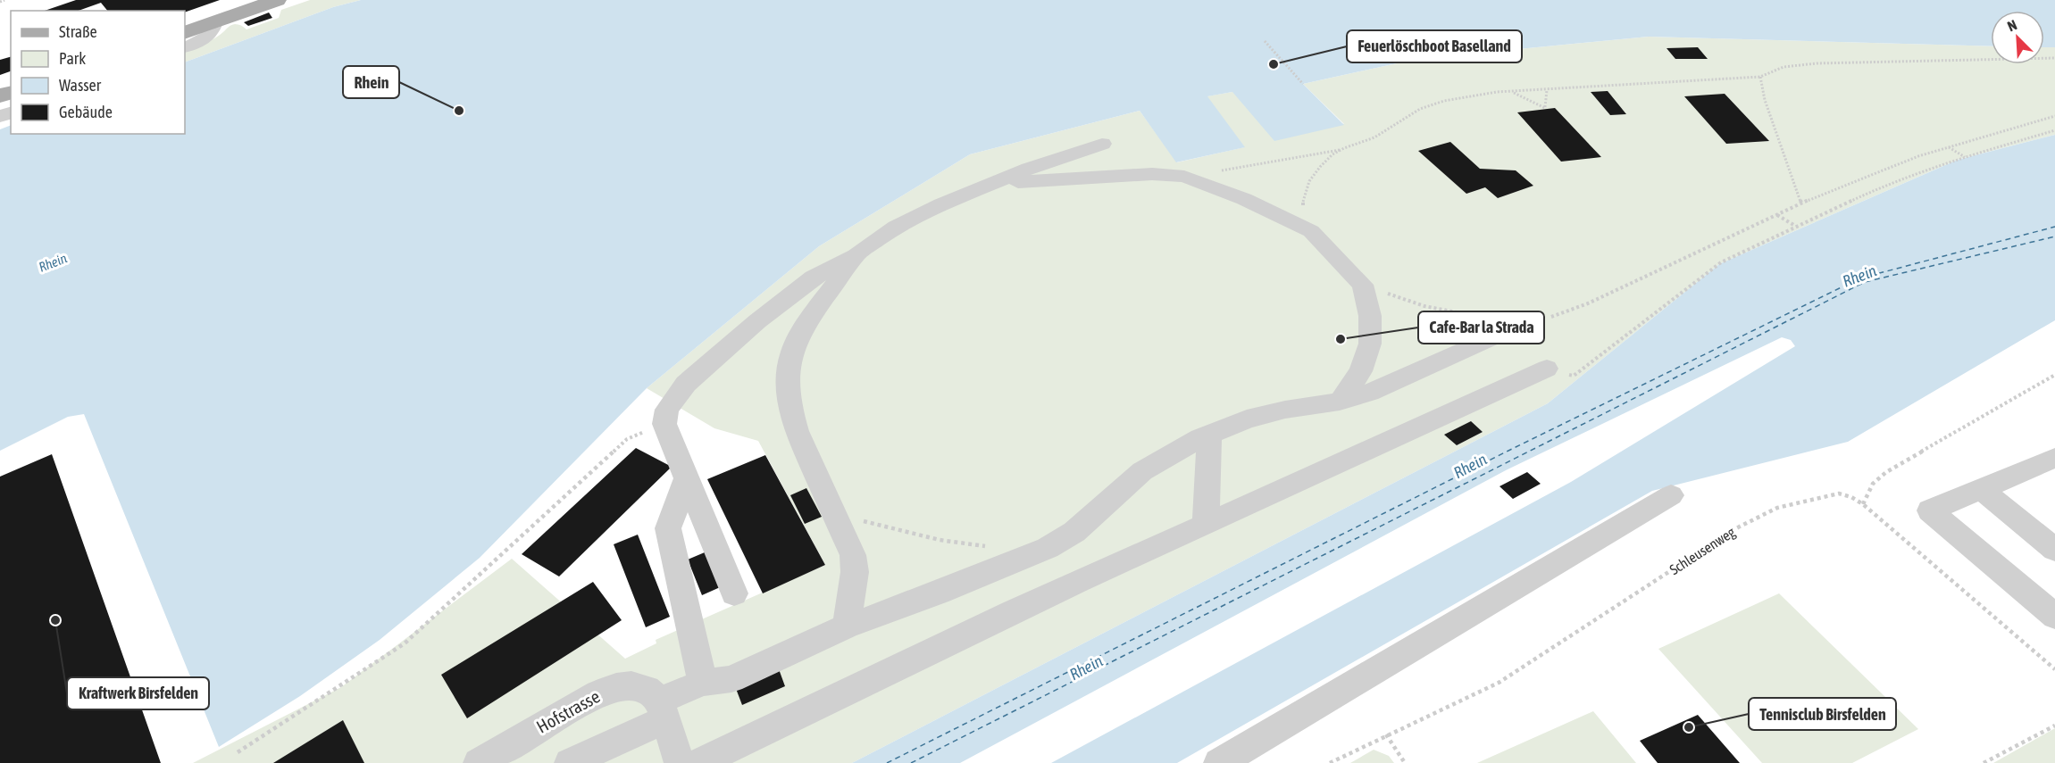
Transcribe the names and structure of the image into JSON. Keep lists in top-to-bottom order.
{
  "streets": {
    "lane": ["Hofstrasse"],
    "path": ["Schleusenweg"]
  },
  "water": ["Rhein"],
  "places": [
    "Feuerlöschboot Baselland",
    "Rhein",
    "Cafe-Bar la Strada",
    "Kraftwerk Birsfelden",
    "Tennisclub Birsfelden"
  ],
  "legend": [
    "Straße",
    "Park",
    "Wasser",
    "Gebäude"
  ],
  "north": "top left"
}
